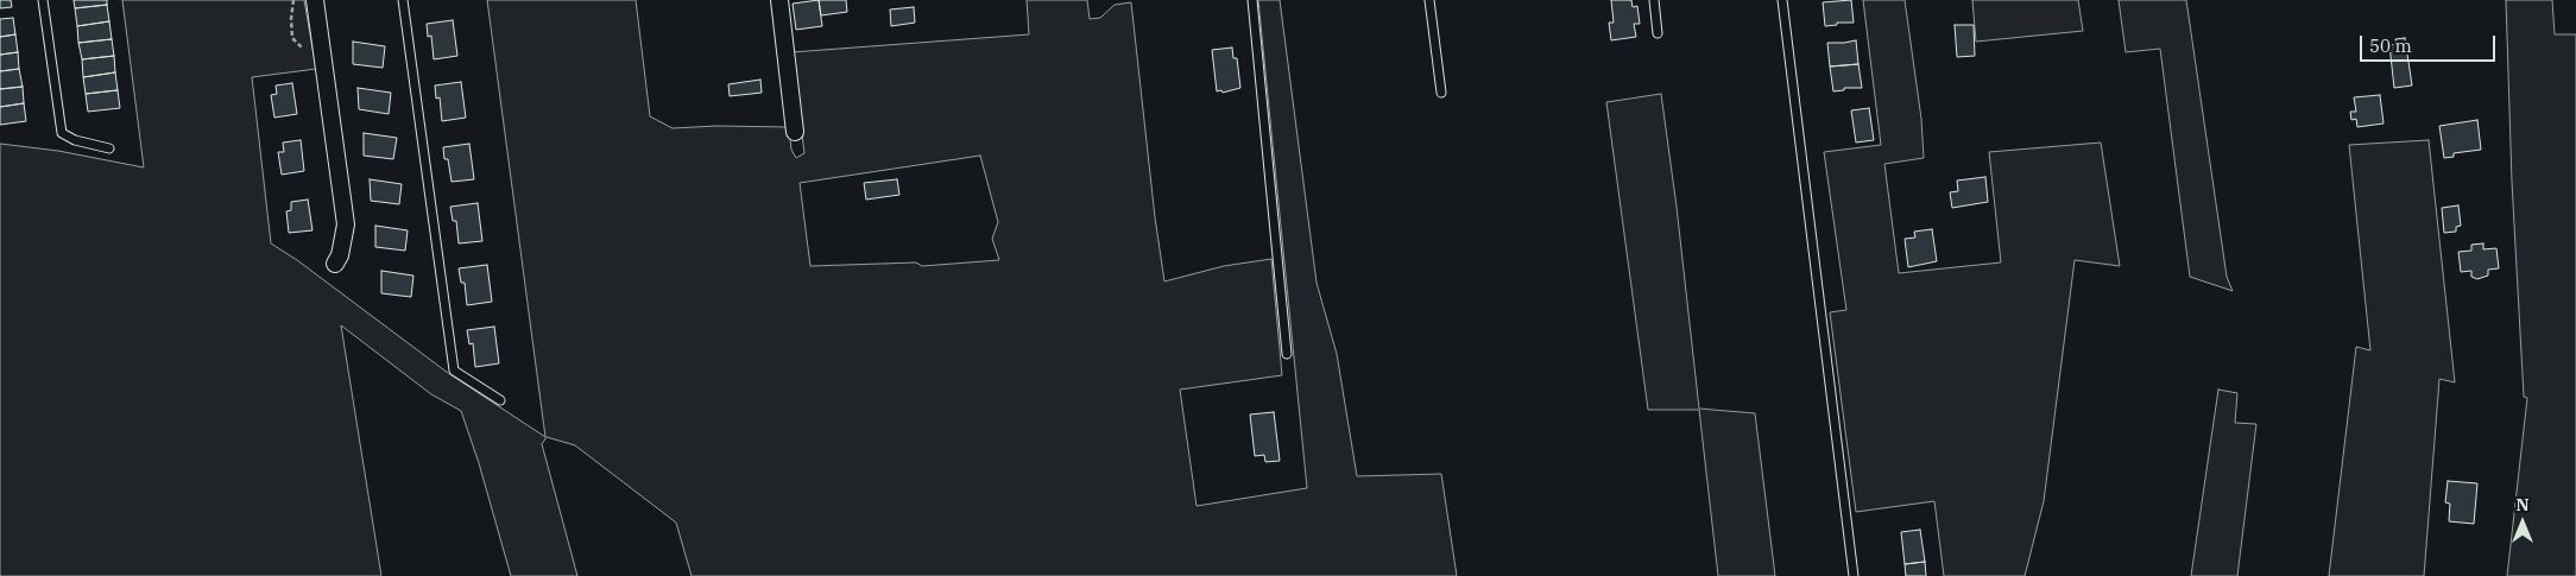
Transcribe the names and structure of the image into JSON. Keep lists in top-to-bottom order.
{
  "scale_bar": "50 m",
  "north": "top"
}
